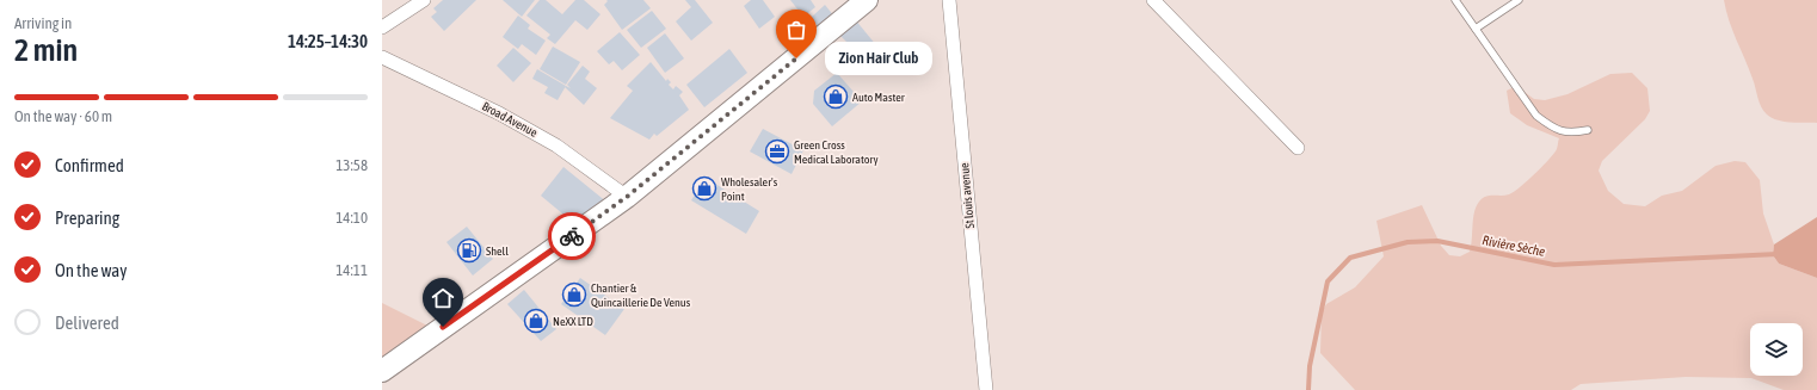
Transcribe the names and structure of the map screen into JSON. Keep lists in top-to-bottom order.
{
  "streets": {
    "street": ["Broad Avenue", "St louis avenue"]
  },
  "water": ["Rivière Sèche"],
  "places": {
    "other": ["Zion Hair Club"],
    "shop": [
      "Auto Master",
      "Wholesaler's Point",
      "Chantier & Quincaillerie De Venus",
      "NeXX LTD"
    ],
    "office": ["Green Cross Medical Laboratory"],
    "fuel station": ["Shell"]
  },
  "page": {
    "heading": ["2 min", "Arriving in", "14:25–14:30"],
    "bubble": "Zion Hair Club",
    "bar": "On the way · 60 m",
    "list": [
      ["Confirmed", "13:58"],
      ["Preparing", "14:10"],
      ["On the way", "14:11"],
      "Delivered"
    ]
  }
}
